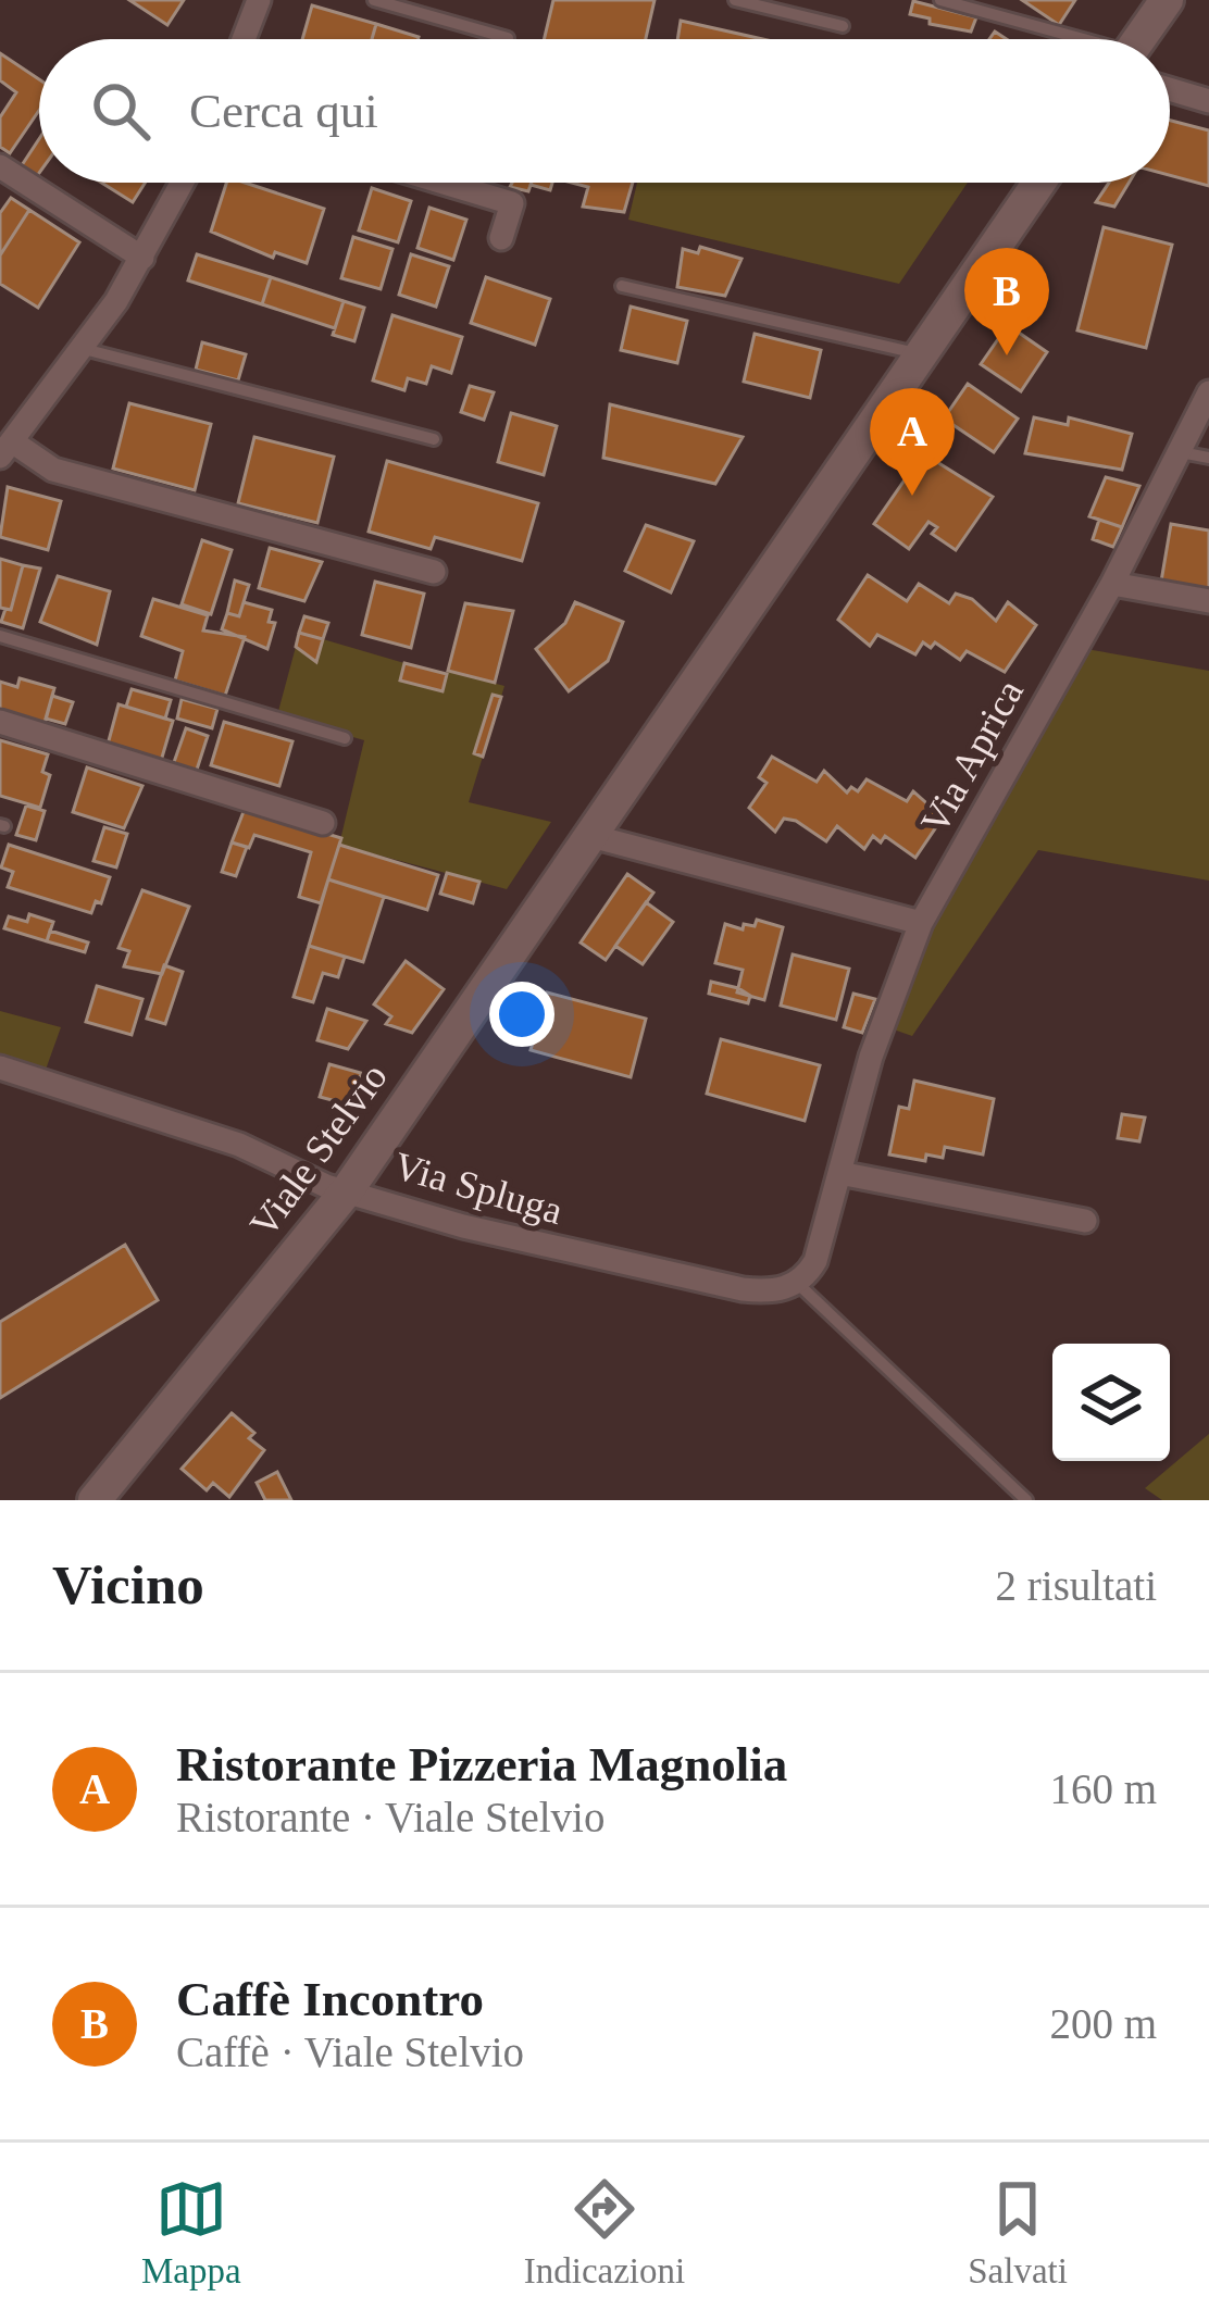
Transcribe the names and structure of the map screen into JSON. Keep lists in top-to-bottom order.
{
  "streets": {
    "street": ["Via Aprica", "Viale Stelvio", "Via Spluga"]
  },
  "crossings": [
    ["Viale Stelvio", "Via Spluga"]
  ],
  "page": {
    "search": "Cerca qui",
    "pins": ["B", "A"],
    "heading": ["Vicino", "2 risultati"],
    "list": [
      {
        "mark": "A",
        "name": "Ristorante Pizzeria Magnolia",
        "note": "Ristorante · Viale Stelvio",
        "value": "160 m"
      },
      {
        "mark": "B",
        "name": "Caffè Incontro",
        "note": "Caffè · Viale Stelvio",
        "value": "200 m"
      }
    ],
    "nav": ["Mappa", "Indicazioni", "Salvati"]
  }
}
